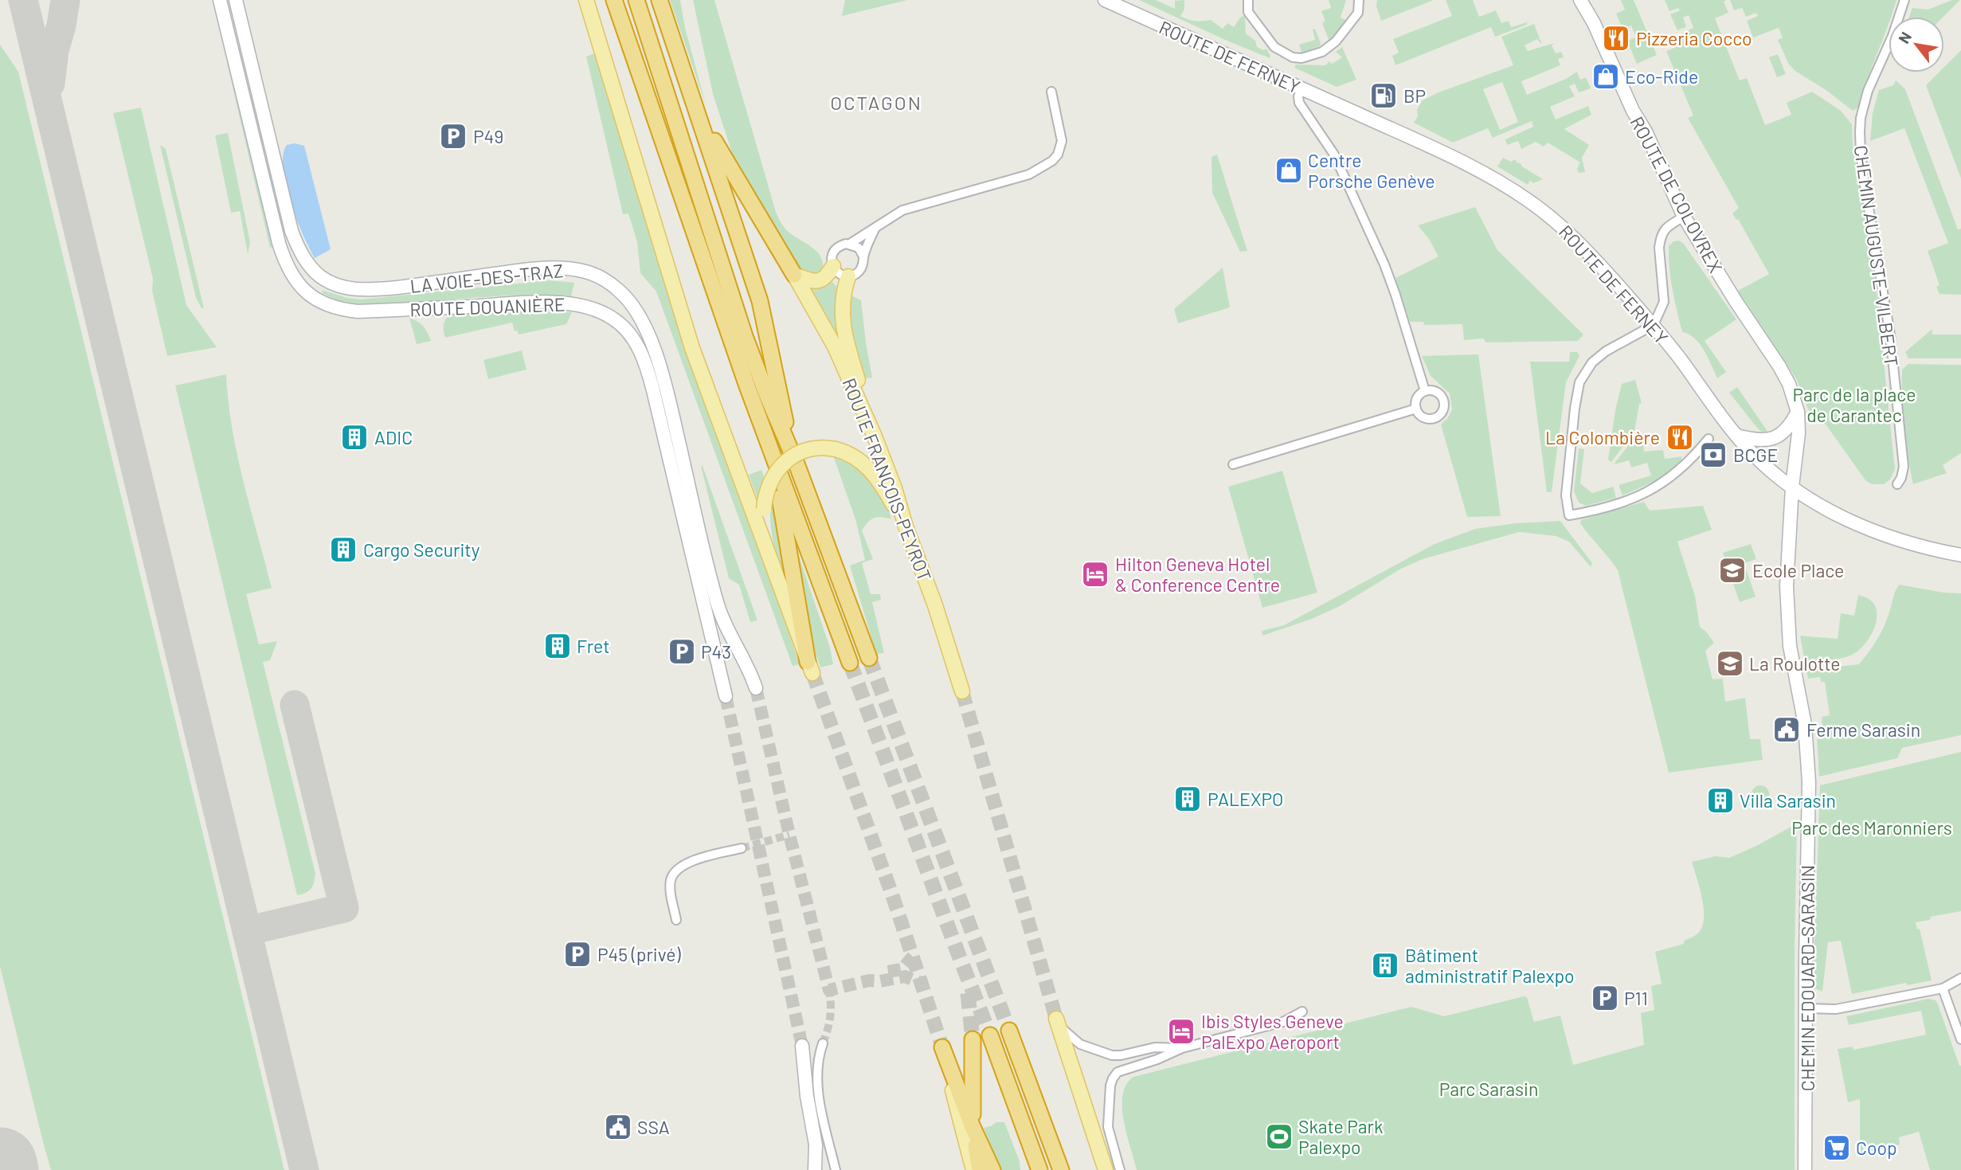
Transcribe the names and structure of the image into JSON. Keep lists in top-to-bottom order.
{
  "streets": {
    "main road": ["ROUTE FRANÇOIS-PEYROT"],
    "street": [
      "ROUTE DE FERNEY",
      "ROUTE DE COLOVREX",
      "CHEMIN AUGUSTE-VILBERT",
      "LA VOIE-DES-TRAZ",
      "ROUTE DOUANIÈRE",
      "CHEMIN EDOUARD-SARASIN"
    ]
  },
  "crossings": [
    ["ROUTE DE FERNEY", "ROUTE DE COLOVREX"],
    ["ROUTE DE FERNEY", "CHEMIN EDOUARD-SARASIN"],
    ["ROUTE DE COLOVREX", "CHEMIN EDOUARD-SARASIN"]
  ],
  "districts": ["OCTAGON"],
  "parks": ["Parc de la place de Carantec", "Parc des Maronniers", "Parc Sarasin"],
  "places": {
    "restaurant": ["Pizzeria Cocco", "La Colombière"],
    "shop": ["Eco-Ride", "Centre Porsche Genève"],
    "fuel station": ["BP"],
    "parking": [
      "P49",
      "P43",
      "P45 (privé)",
      "P11"
    ],
    "building": [
      "ADIC",
      "Cargo Security",
      "Fret",
      "PALEXPO",
      "Villa Sarasin",
      "Bâtiment administratif Palexpo"
    ],
    "bank": ["BCGE"],
    "school or university": ["Ecole Place", "La Roulotte"],
    "hotel": ["Hilton Geneva Hotel & Conference Centre", "Ibis Styles Geneve PalExpo Aeroport"],
    "public building": ["Ferme Sarasin", "SSA"],
    "sports": ["Skate Park Palexpo"],
    "supermarket": ["Coop"]
  },
  "north": "top left"
}
